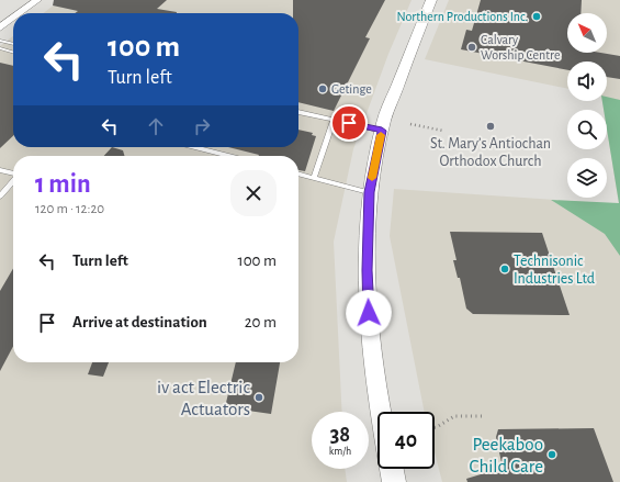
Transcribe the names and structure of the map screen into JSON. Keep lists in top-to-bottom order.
{
  "places": [
    "Northern Productions Inc.",
    "Calvary Worship Centre",
    "Getinge",
    "St. Mary’s Antiochan Orthodox Church",
    "Technisonic Industries Ltd",
    "iv act Electric Actuators",
    "Peekaboo Child Care"
  ],
  "north": "top left",
  "page": {
    "turn": ["100 m", "Turn left"],
    "heading": ["1 min", "120 m · 12:20"],
    "list": [
      {
        "name": "Turn left",
        "value": "100 m"
      },
      {
        "name": "Arrive at destination",
        "value": "20 m"
      }
    ],
    "speed": "38 km/h",
    "limit": "40"
  }
}
